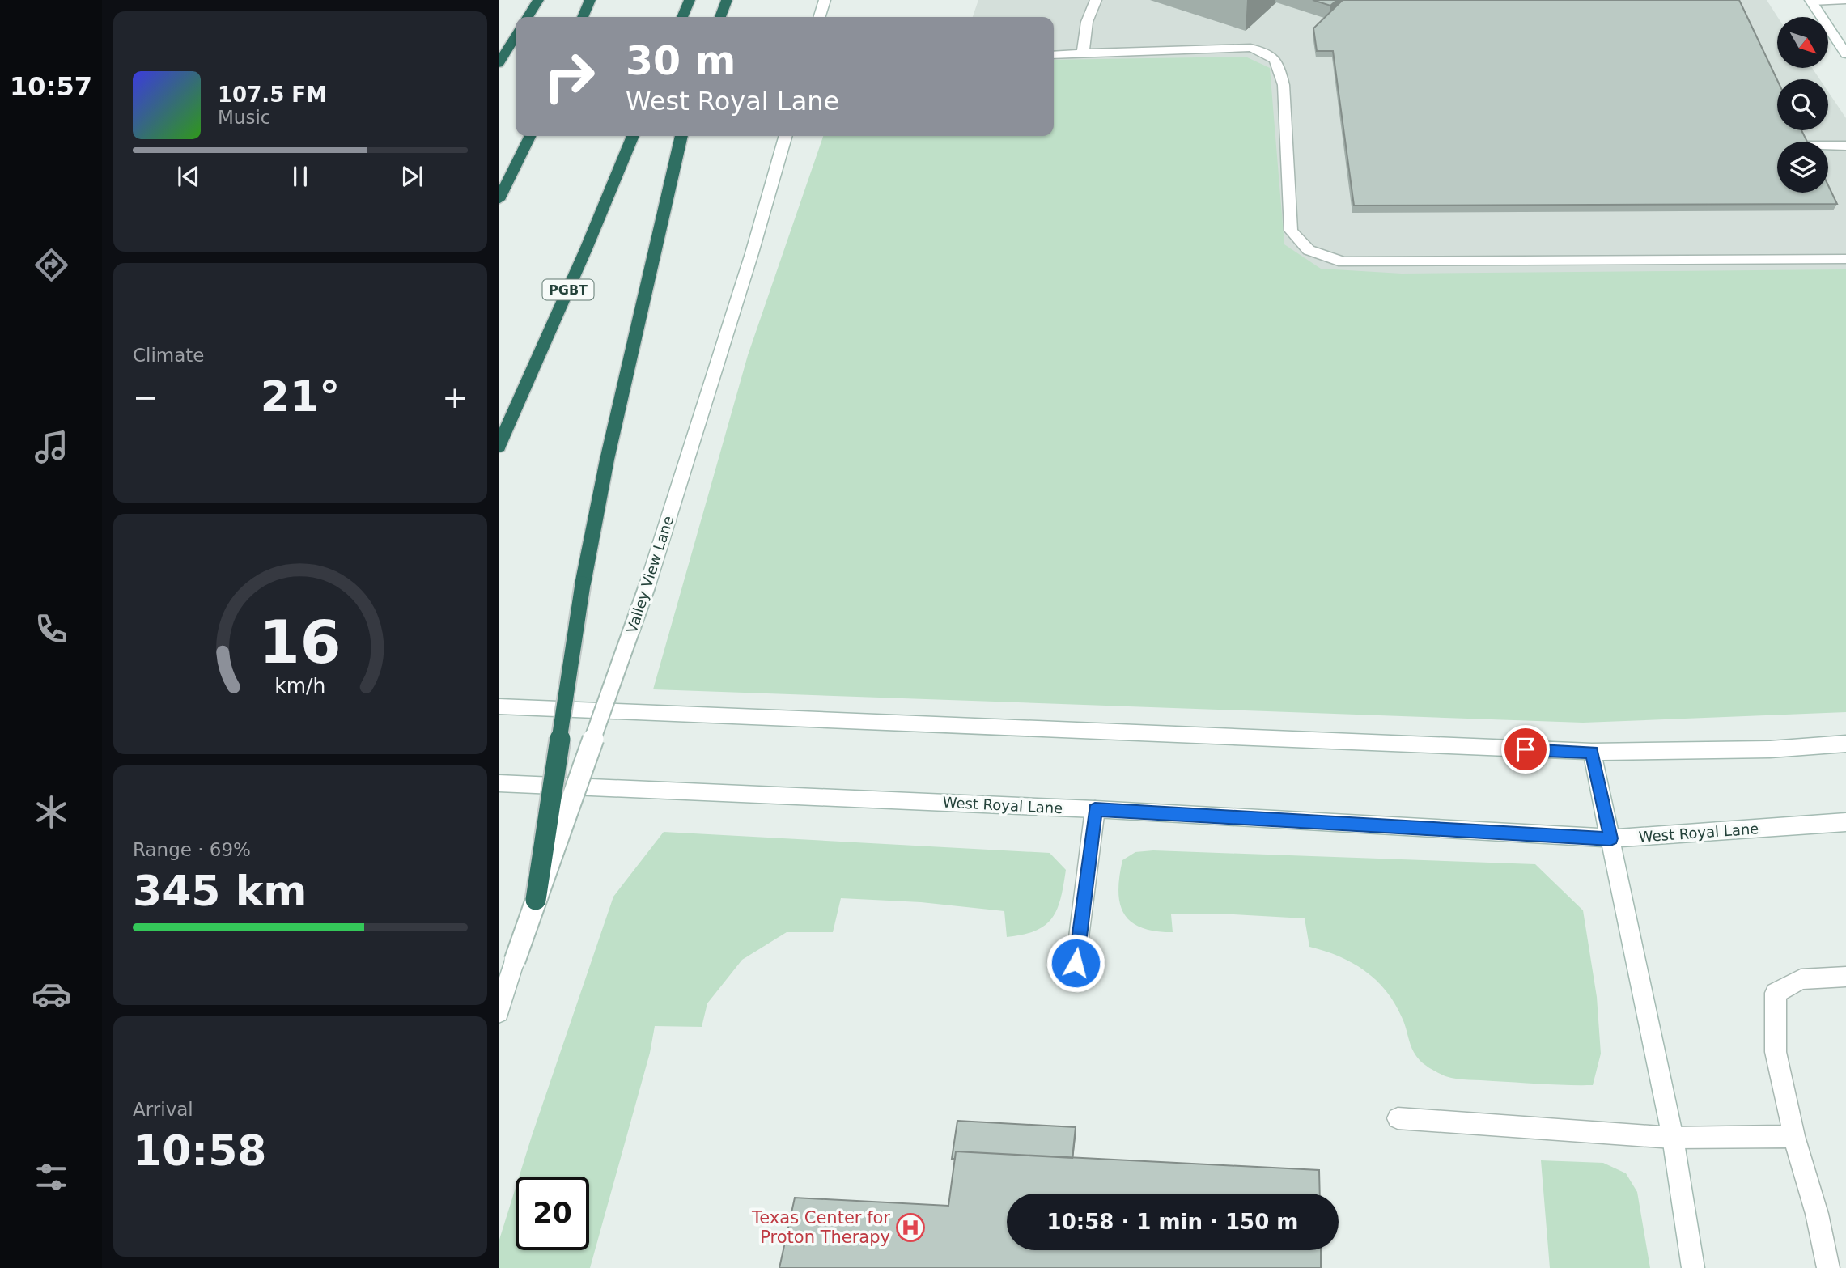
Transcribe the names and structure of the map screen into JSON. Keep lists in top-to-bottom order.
{
  "streets": {
    "highway": ["PGBT"],
    "main road": ["Valley View Lane", "West Royal Lane"]
  },
  "places": {
    "hospital": ["Texas Center for Proton Therapy"]
  },
  "north": "bottom right",
  "page": {
    "tabs": "10:57",
    "turn": ["30 m", "West Royal Lane"],
    "song": ["107.5 FM", "Music"],
    "tile": [
      "Climate",
      ["Range · 69%", "345 km"],
      ["Arrival", "10:58"]
    ],
    "heat": ["−", "21°", "+"],
    "limit": "20",
    "trip": "10:58 · 1 min · 150 m",
    "gauge": ["16", "km/h"]
  }
}
